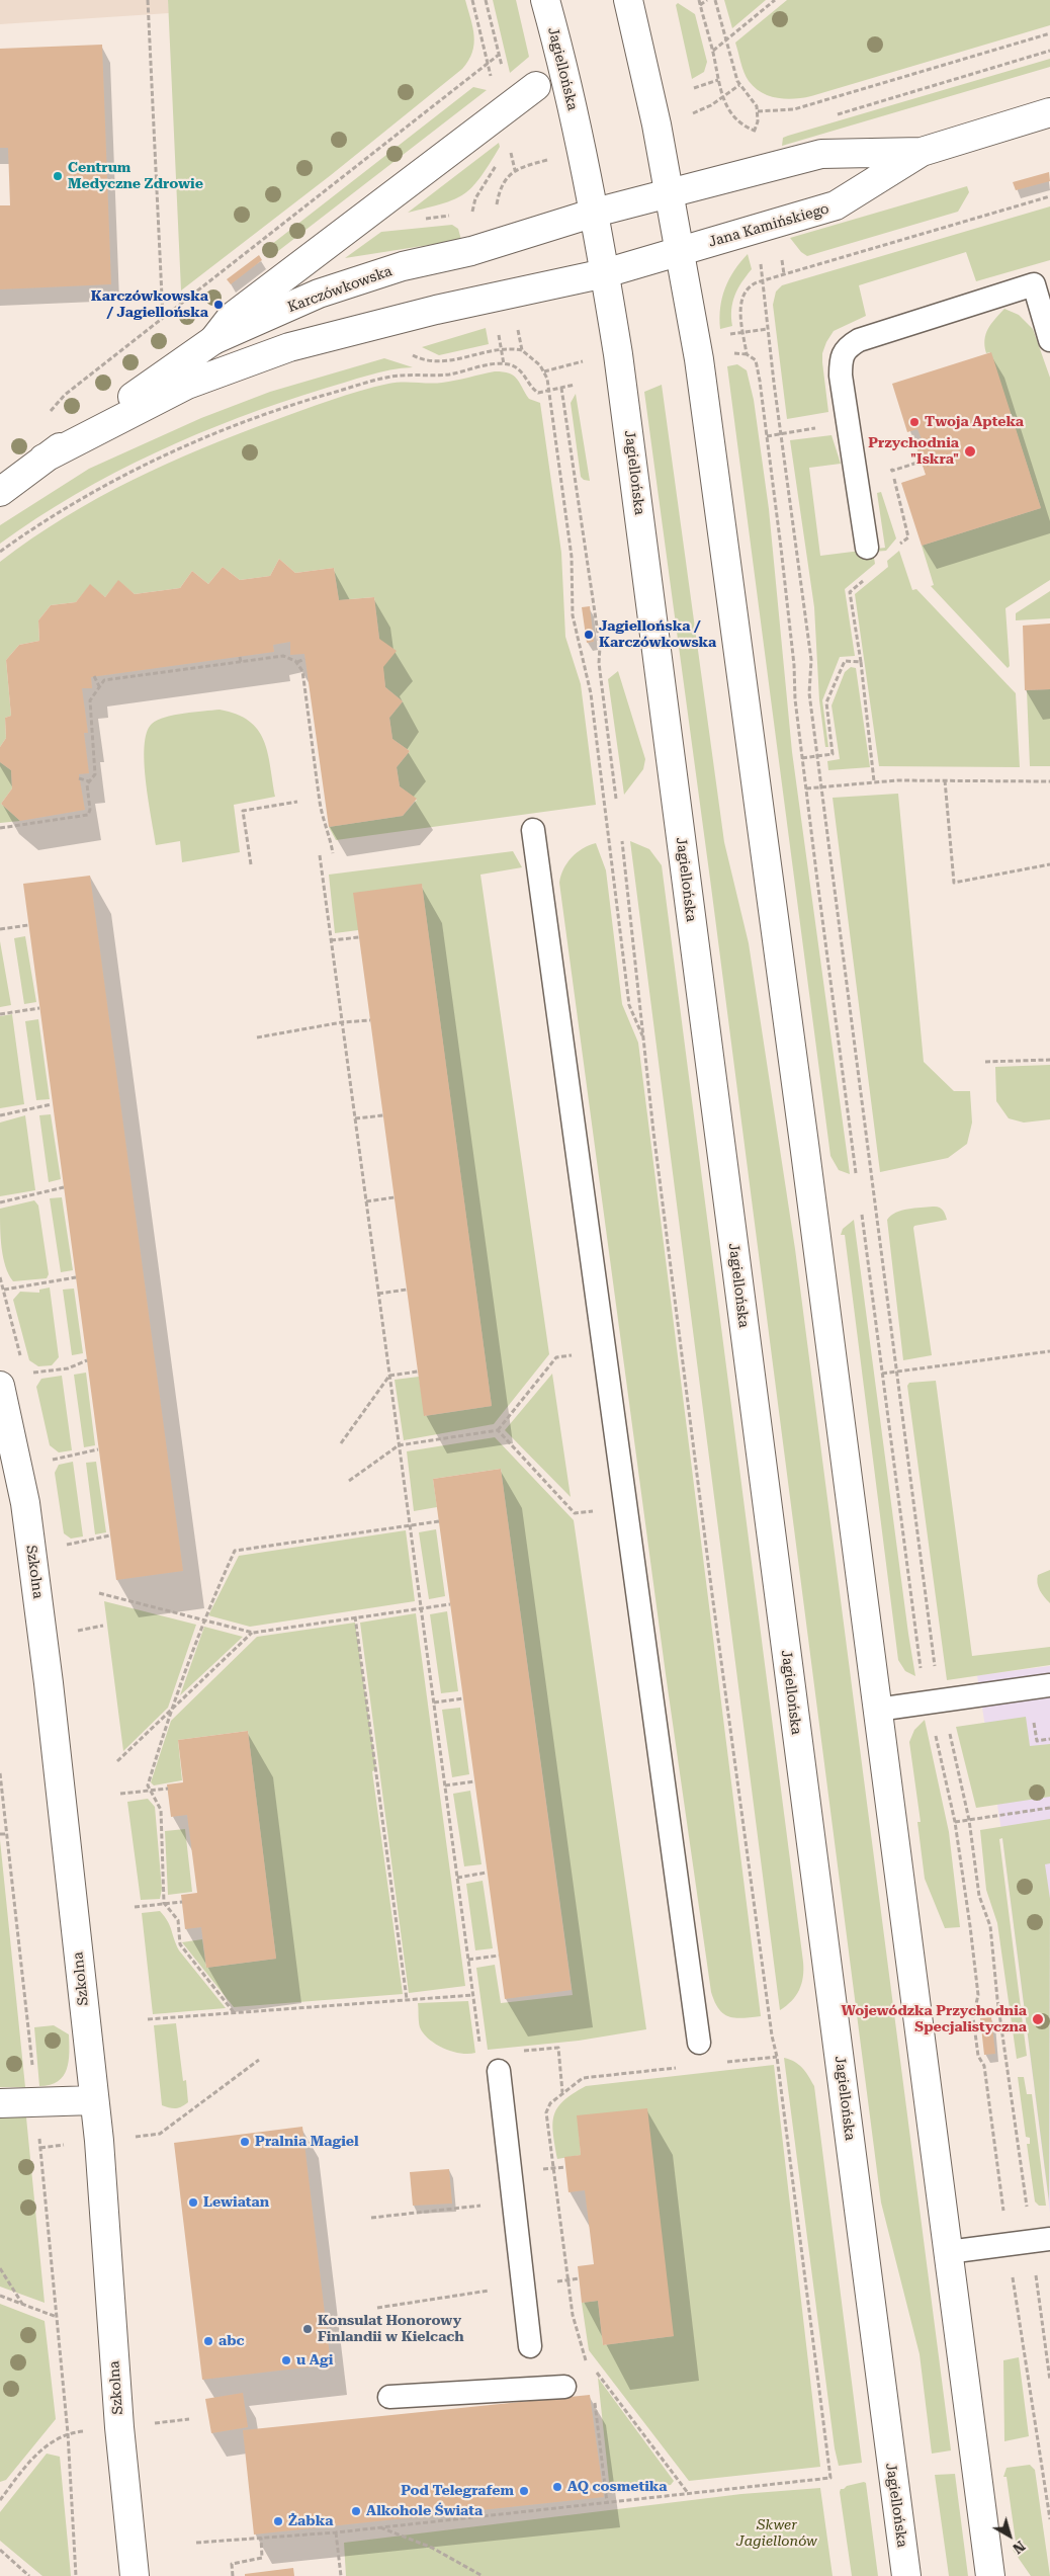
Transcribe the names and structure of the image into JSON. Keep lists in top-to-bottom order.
{
  "streets": {
    "street": [
      "Jagiellońska",
      "Jana Kamińskiego",
      "Karczówkowska",
      "Szkolna"
    ]
  },
  "crossings": [
    ["Jagiellońska", "Jana Kamińskiego"],
    ["Jagiellońska", "Karczówkowska"],
    ["Jana Kamińskiego", "Karczówkowska"]
  ],
  "parks": ["Skwer Jagiellonów"],
  "places": [
    "Centrum Medyczne Zdrowie",
    "Karczówkowska / Jagiellońska",
    "Twoja Apteka",
    "Przychodnia \"Iskra\"",
    "Jagiellońska / Karczówkowska",
    "Wojewódzka Przychodnia Specjalistyczna",
    "Pralnia Magiel",
    "Lewiatan",
    "Konsulat Honorowy Finlandii w Kielcach",
    "abc",
    "u Agi",
    "AQ cosmetika",
    "Pod Telegrafem",
    "Alkohole Świata",
    "Żabka"
  ],
  "north": "bottom right"
}
